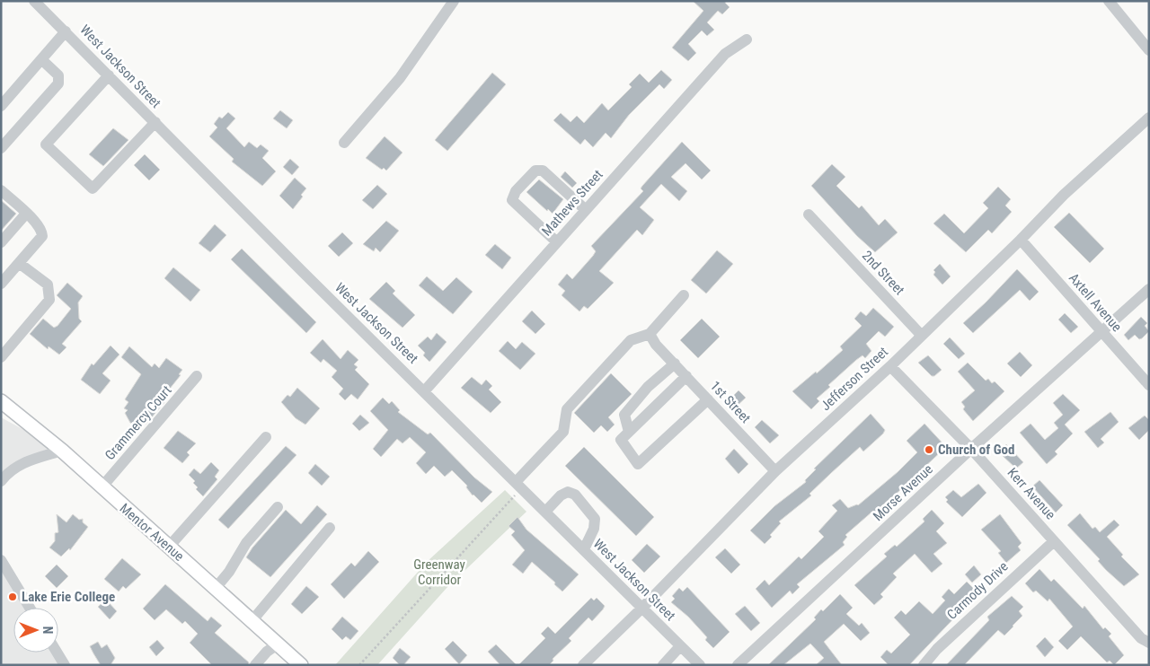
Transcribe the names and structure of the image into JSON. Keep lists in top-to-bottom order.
{
  "streets": {
    "main road": ["Mentor Avenue"],
    "street": [
      "West Jackson Street",
      "Mathews Street",
      "2nd Street",
      "Axtell Avenue",
      "Jefferson Street",
      "1st Street",
      "Grammercy Court",
      "Morse Avenue",
      "Kerr Avenue",
      "Carmody Drive"
    ]
  },
  "crossings": [
    ["West Jackson Street", "Mathews Street"],
    ["West Jackson Street", "Jefferson Street"],
    ["2nd Street", "Jefferson Street"],
    ["Axtell Avenue", "Jefferson Street"],
    ["Axtell Avenue", "Morse Avenue"],
    ["Jefferson Street", "1st Street"],
    ["Jefferson Street", "Kerr Avenue"],
    ["Grammercy Court", "Mentor Avenue"],
    ["Morse Avenue", "Kerr Avenue"],
    ["Kerr Avenue", "Carmody Drive"]
  ],
  "parks": ["Greenway Corridor"],
  "places": ["Church of God", "Lake Erie College"],
  "north": "right"
}
